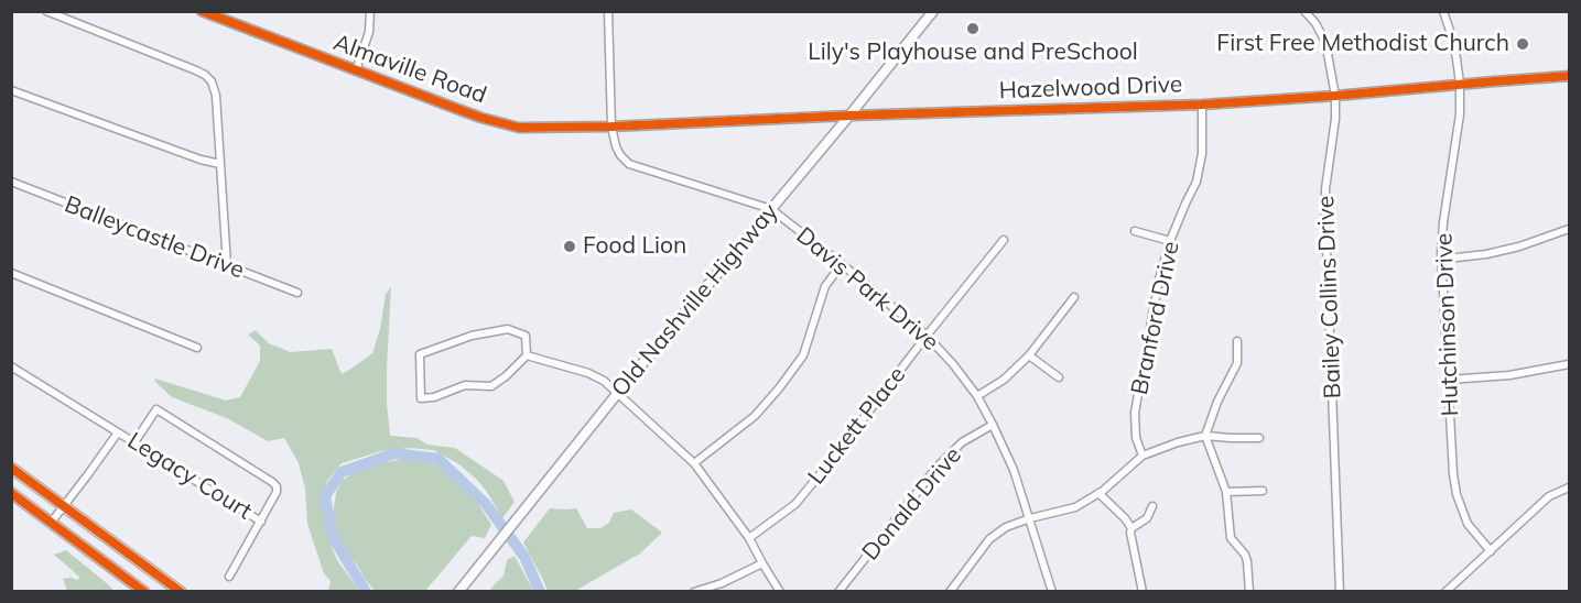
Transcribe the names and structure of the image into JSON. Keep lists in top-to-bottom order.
{
  "streets": {
    "street": [
      "Almaville Road",
      "Hazelwood Drive",
      "Balleycastle Drive",
      "Davis Park Drive",
      "Bailey Collins Drive",
      "Old Nashville Highway",
      "Branford Drive",
      "Hutchinson Drive",
      "Luckett Place",
      "Legacy Court",
      "Donald Drive"
    ]
  },
  "crossings": [
    ["Almaville Road", "Hazelwood Drive"],
    ["Hazelwood Drive", "Bailey Collins Drive"],
    ["Hazelwood Drive", "Old Nashville Highway"],
    ["Hazelwood Drive", "Branford Drive"],
    ["Hazelwood Drive", "Hutchinson Drive"],
    ["Davis Park Drive", "Old Nashville Highway"],
    ["Davis Park Drive", "Luckett Place"],
    ["Davis Park Drive", "Donald Drive"]
  ],
  "places": ["Lily's Playhouse and PreSchool", "First Free Methodist Church", "Food Lion"]
}
